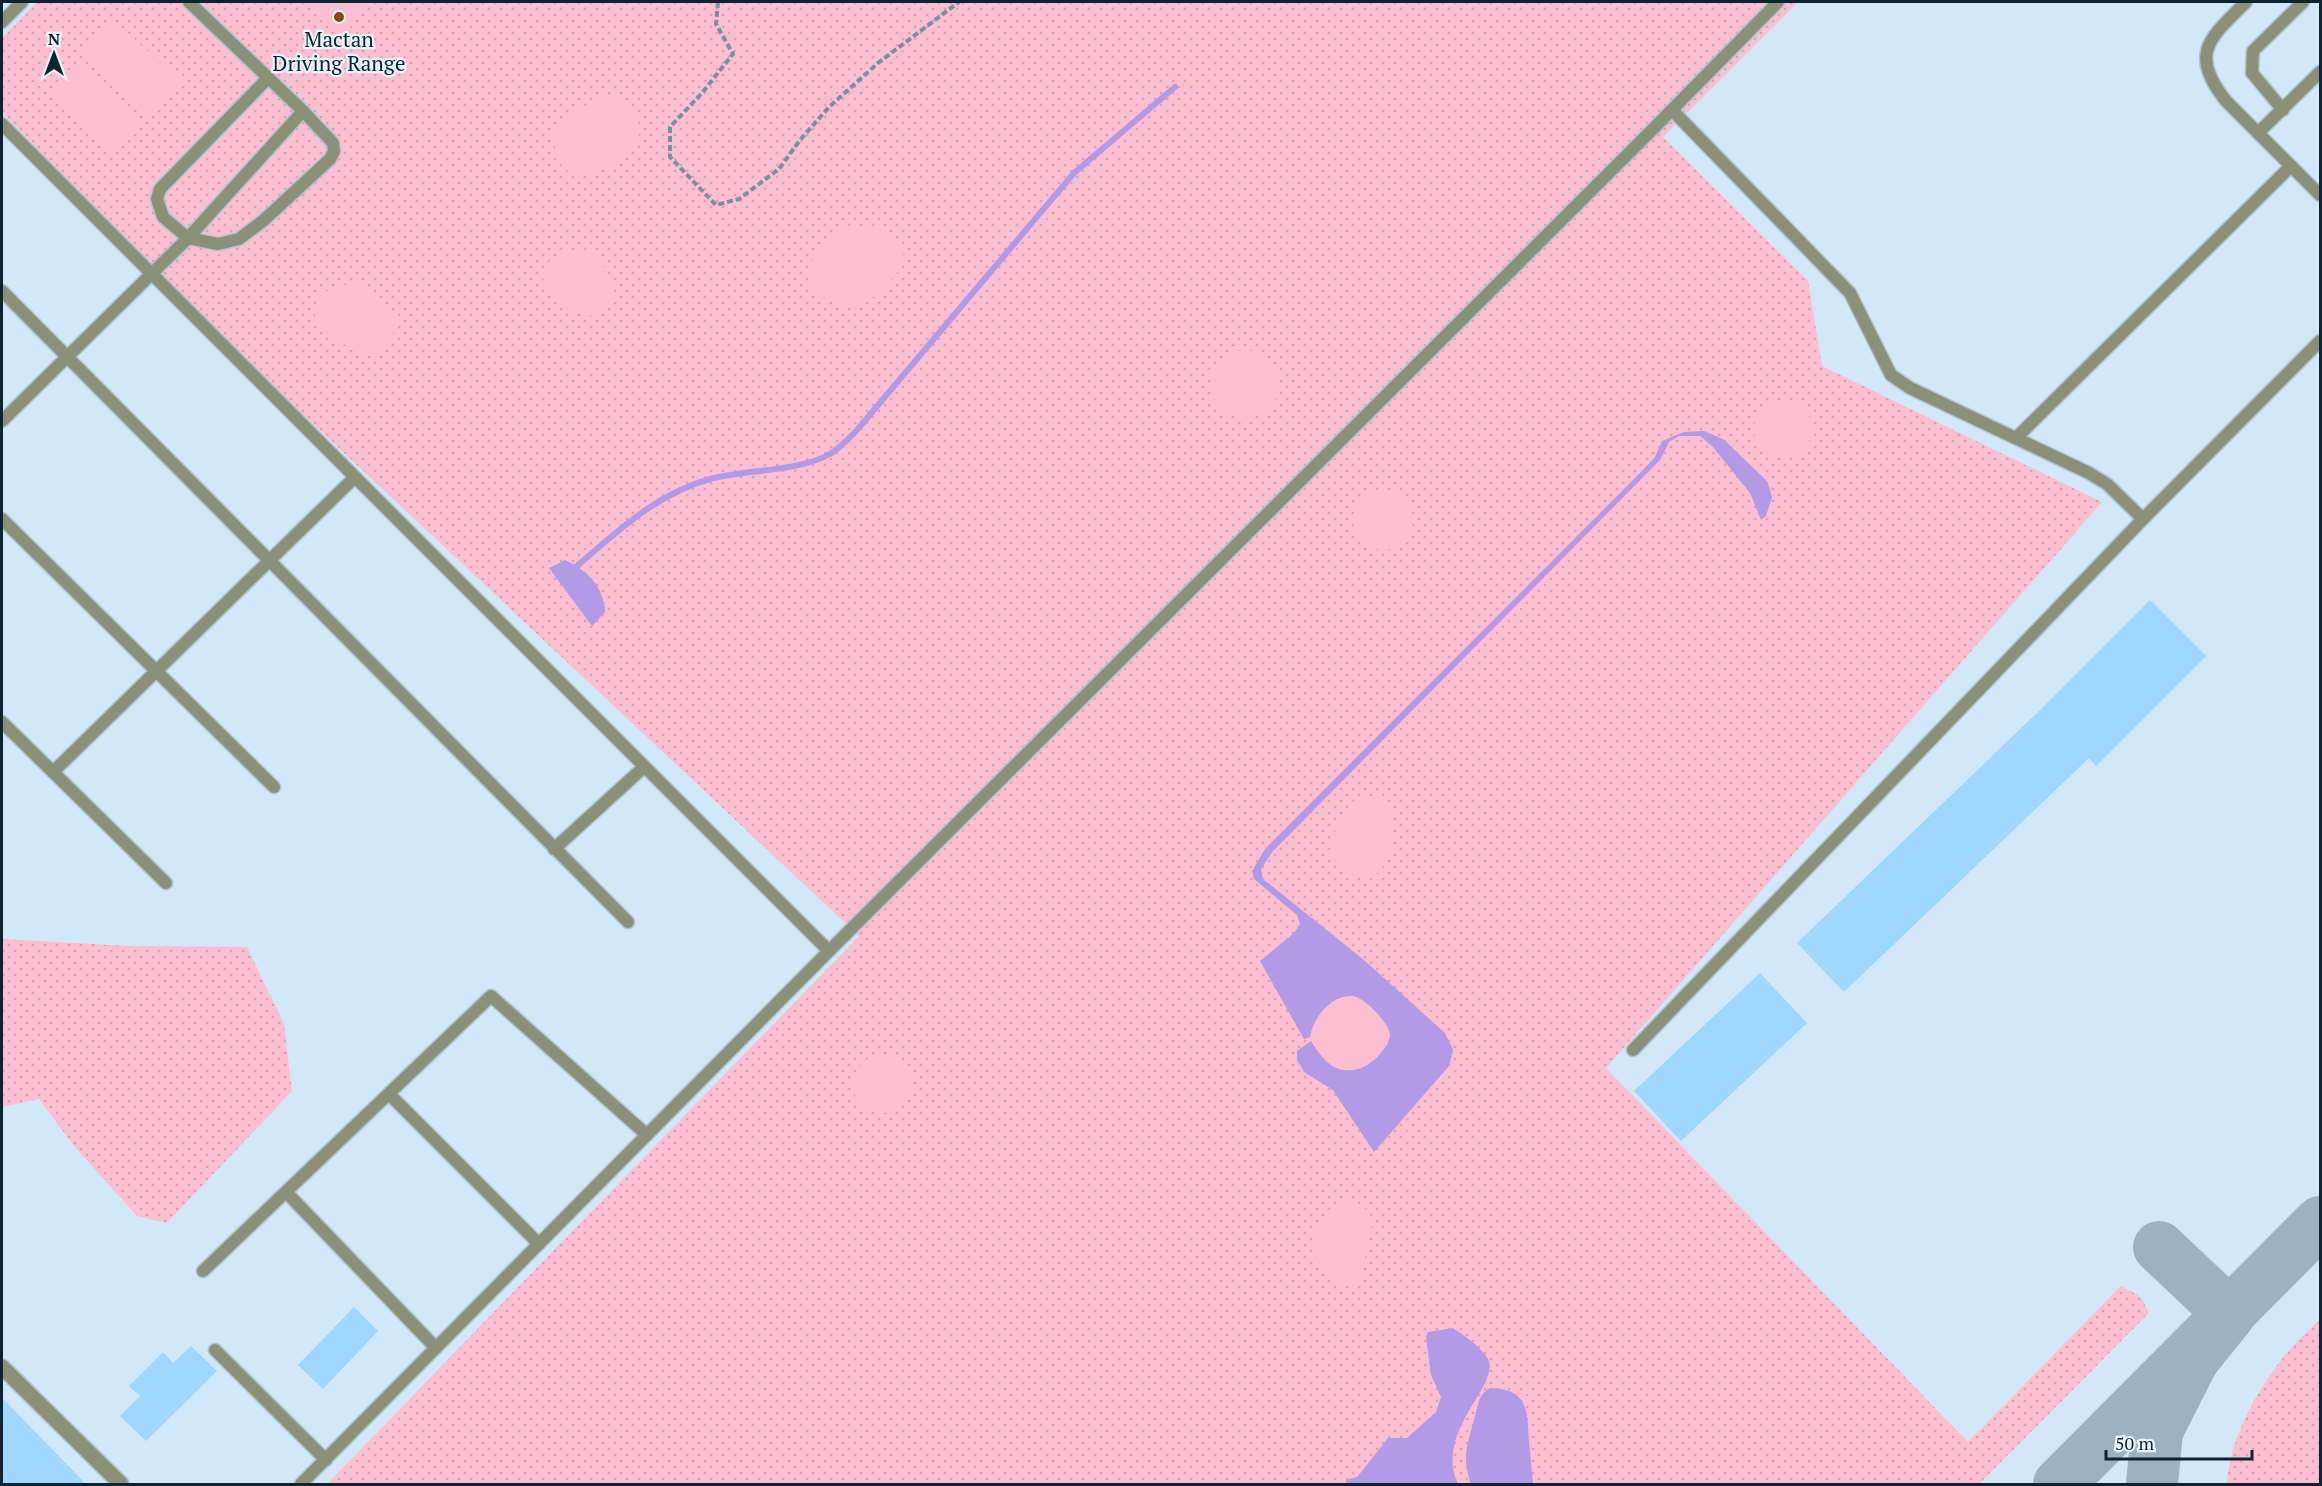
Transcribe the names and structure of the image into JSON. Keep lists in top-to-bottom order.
{
  "places": ["Mactan Driving Range"],
  "scale_bar": "50 m",
  "north": "top"
}
